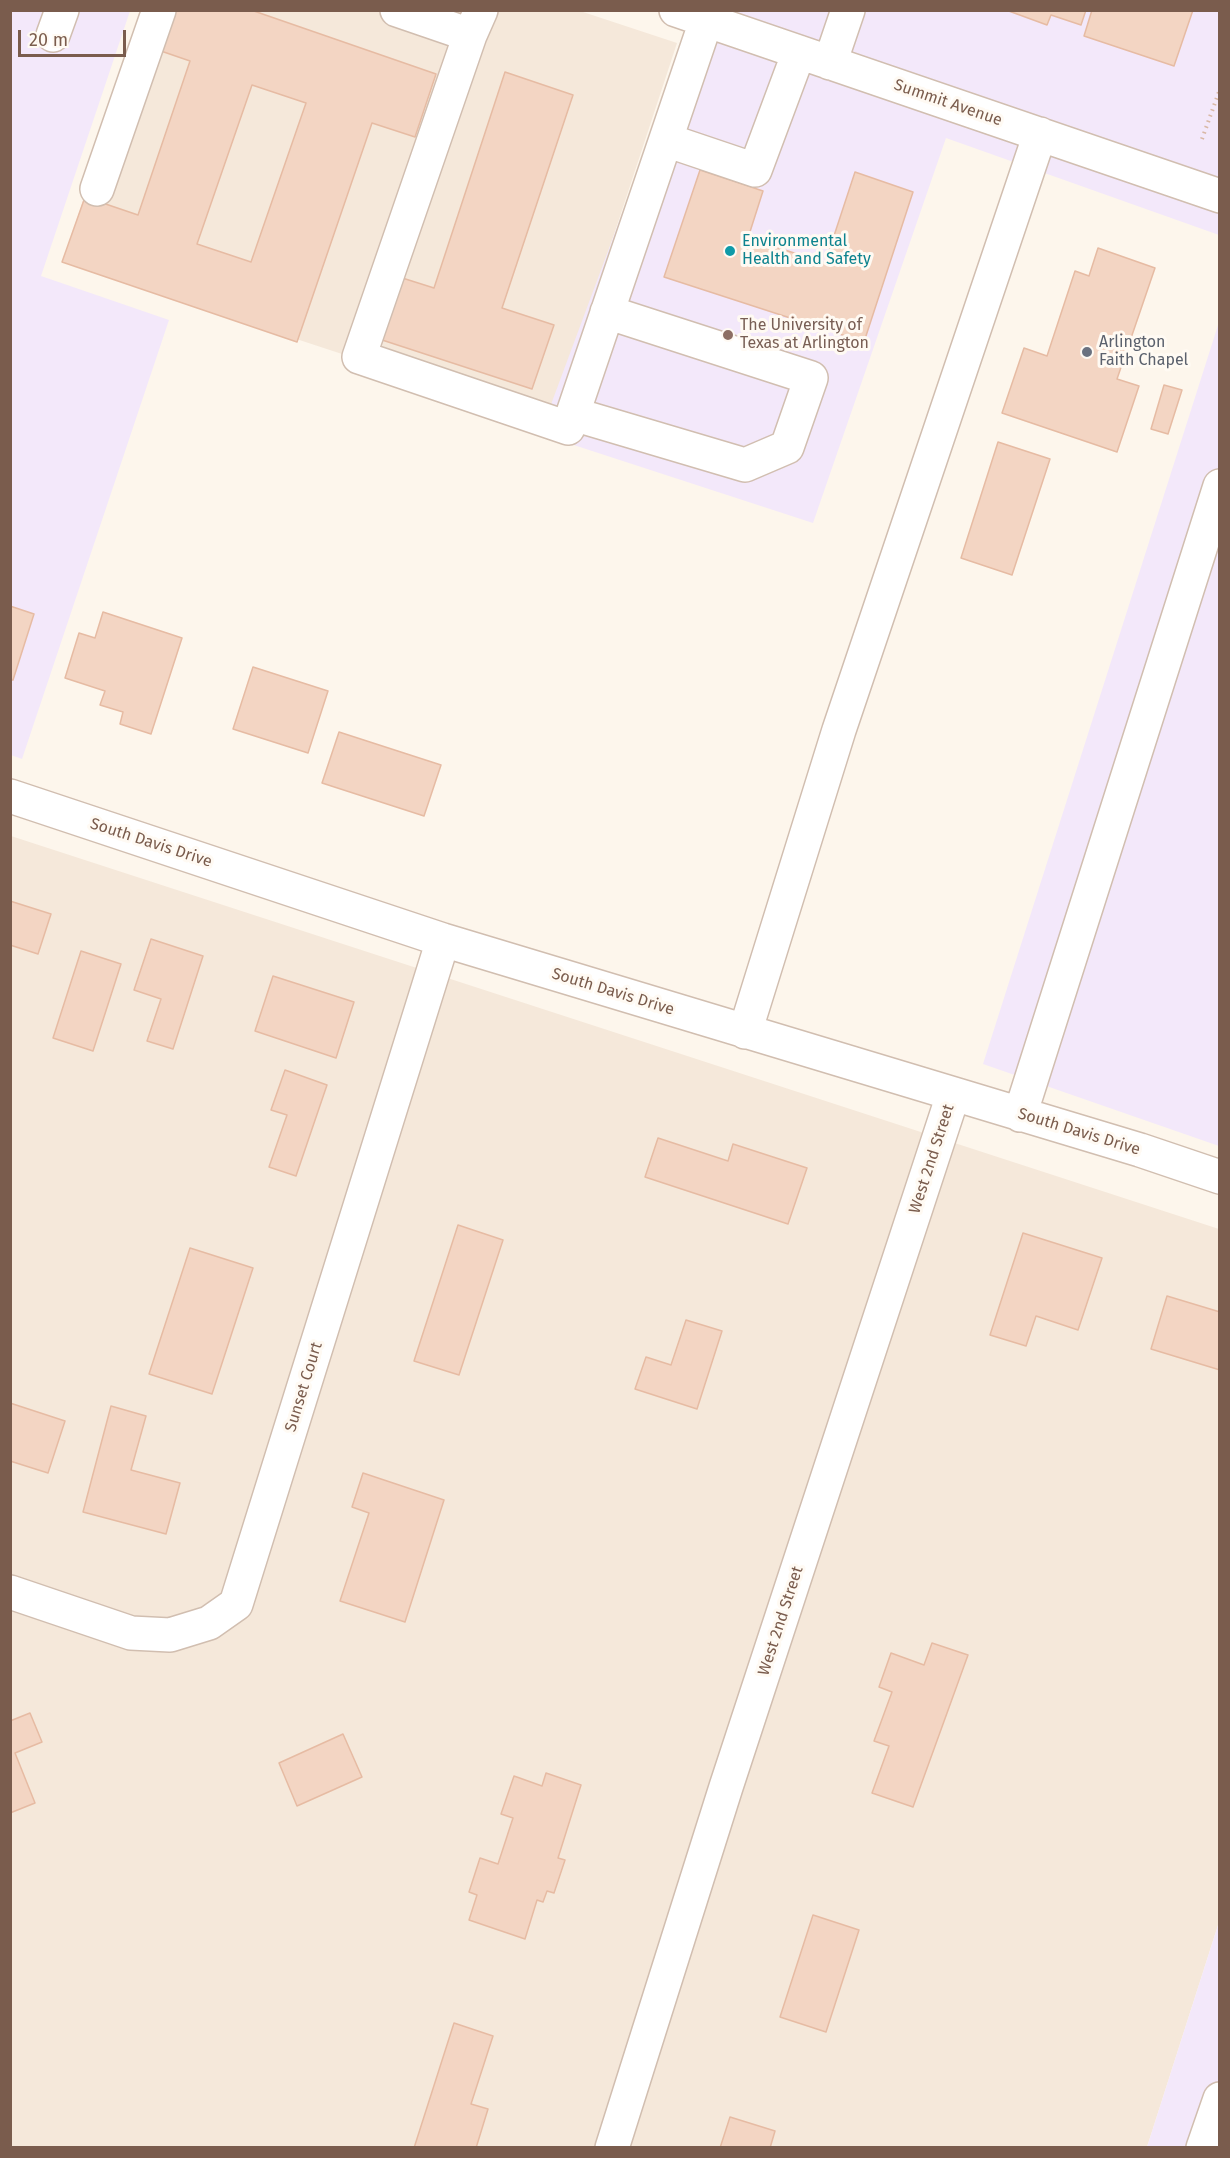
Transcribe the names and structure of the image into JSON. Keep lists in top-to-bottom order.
{
  "streets": {
    "street": [
      "Summit Avenue",
      "South Davis Drive",
      "West 2nd Street",
      "Sunset Court"
    ]
  },
  "crossings": [
    ["South Davis Drive", "West 2nd Street"],
    ["South Davis Drive", "Sunset Court"]
  ],
  "places": ["Environmental Health and Safety", "The University of Texas at Arlington", "Arlington Faith Chapel"],
  "scale_bar": "20 m"
}
